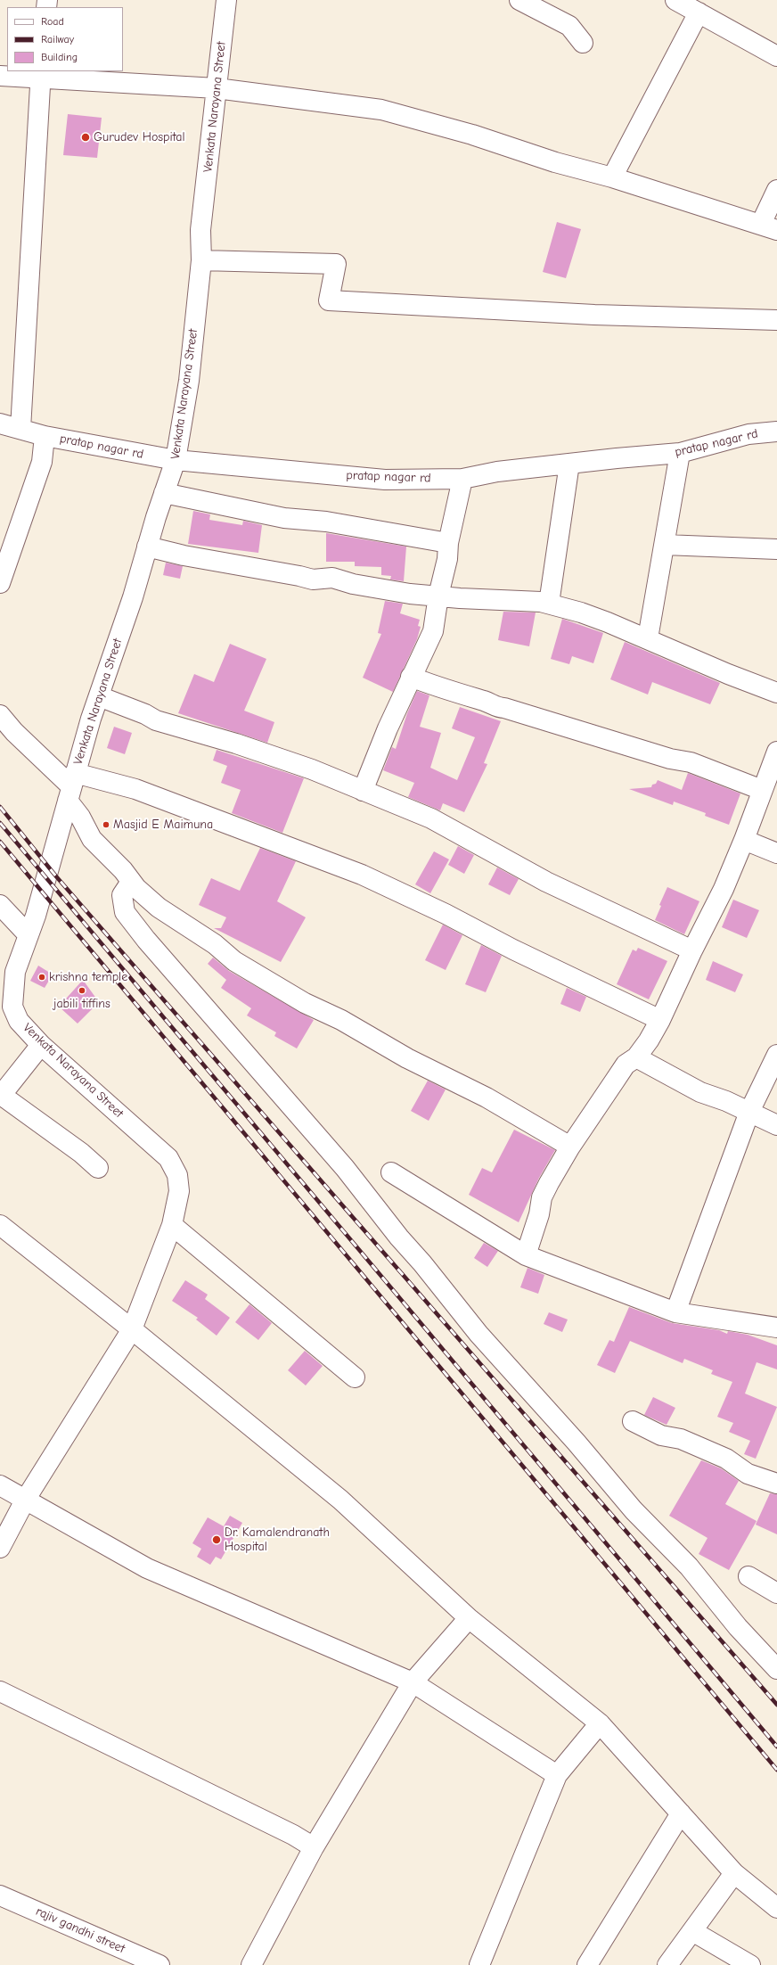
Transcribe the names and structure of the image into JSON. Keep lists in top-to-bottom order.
{
  "streets": {
    "street": ["Venkata Narayana Street", "pratap nagar rd", "rajiv gandhi street"]
  },
  "crossings": [
    ["Venkata Narayana Street", "pratap nagar rd"]
  ],
  "places": [
    "Gurudev Hospital",
    "Masjid E Maimuna",
    "krishna temple",
    "jabili tiffins",
    "Dr. Kamalendranath Hospital"
  ],
  "legend": ["Road", "Railway", "Building"]
}
